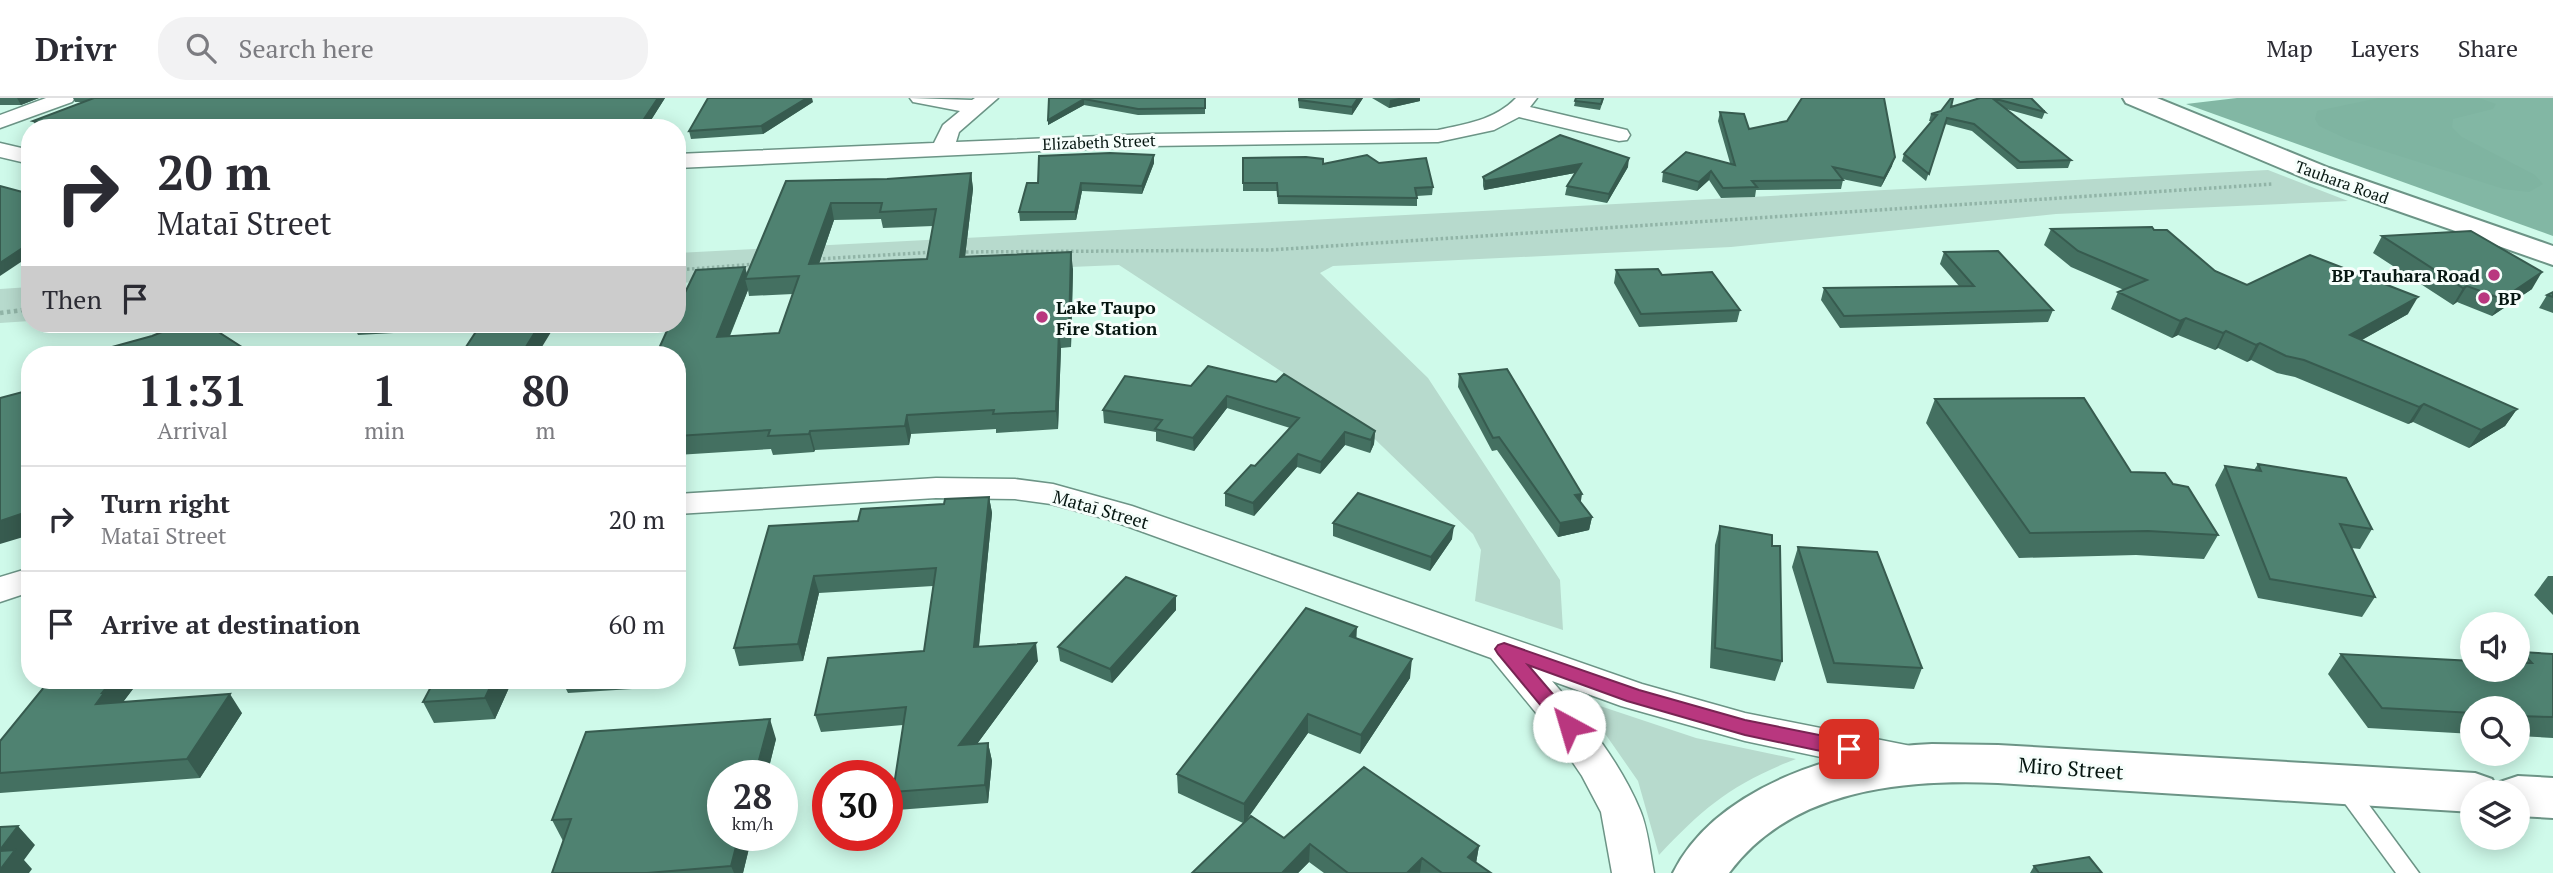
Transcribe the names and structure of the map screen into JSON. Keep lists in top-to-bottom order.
{
  "streets": {
    "street": [
      "Elizabeth Street",
      "Tauhara Road",
      "Mataī Street",
      "Miro Street"
    ]
  },
  "crossings": [
    ["Mataī Street", "Miro Street"]
  ],
  "places": ["BP Tauhara Road", "BP", "Lake Taupo Fire Station"],
  "page": {
    "header": "Drivr",
    "search": "Search here",
    "nav": ["Map", "Layers", "Share"],
    "turn": ["20 m", "Mataī Street"],
    "then": "Then",
    "eta": [
      "11:31",
      "Arrival",
      "1",
      "min",
      "80",
      "m"
    ],
    "list": [
      {
        "name": "Turn right",
        "note": "Mataī Street",
        "value": "20 m"
      },
      {
        "name": "Arrive at destination",
        "value": "60 m"
      }
    ],
    "speed": "28 km/h",
    "limit": "30"
  }
}
